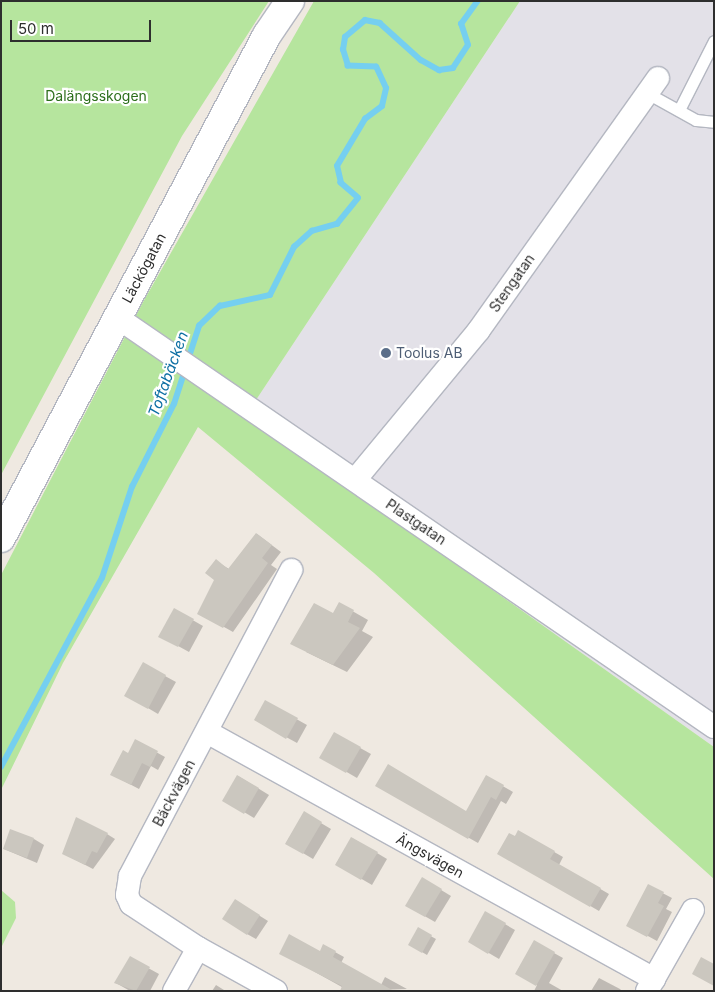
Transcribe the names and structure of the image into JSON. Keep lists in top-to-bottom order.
{
  "streets": {
    "main road": ["Läckögatan"],
    "street": [
      "Stengatan",
      "Plastgatan",
      "Bäckvägen",
      "Ängsvägen"
    ]
  },
  "crossings": [
    ["Läckögatan", "Plastgatan"],
    ["Stengatan", "Plastgatan"],
    ["Bäckvägen", "Ängsvägen"]
  ],
  "water": ["Toftabäcken"],
  "parks": ["Dalängsskogen"],
  "places": ["Toolus AB"],
  "scale_bar": "50 m"
}
